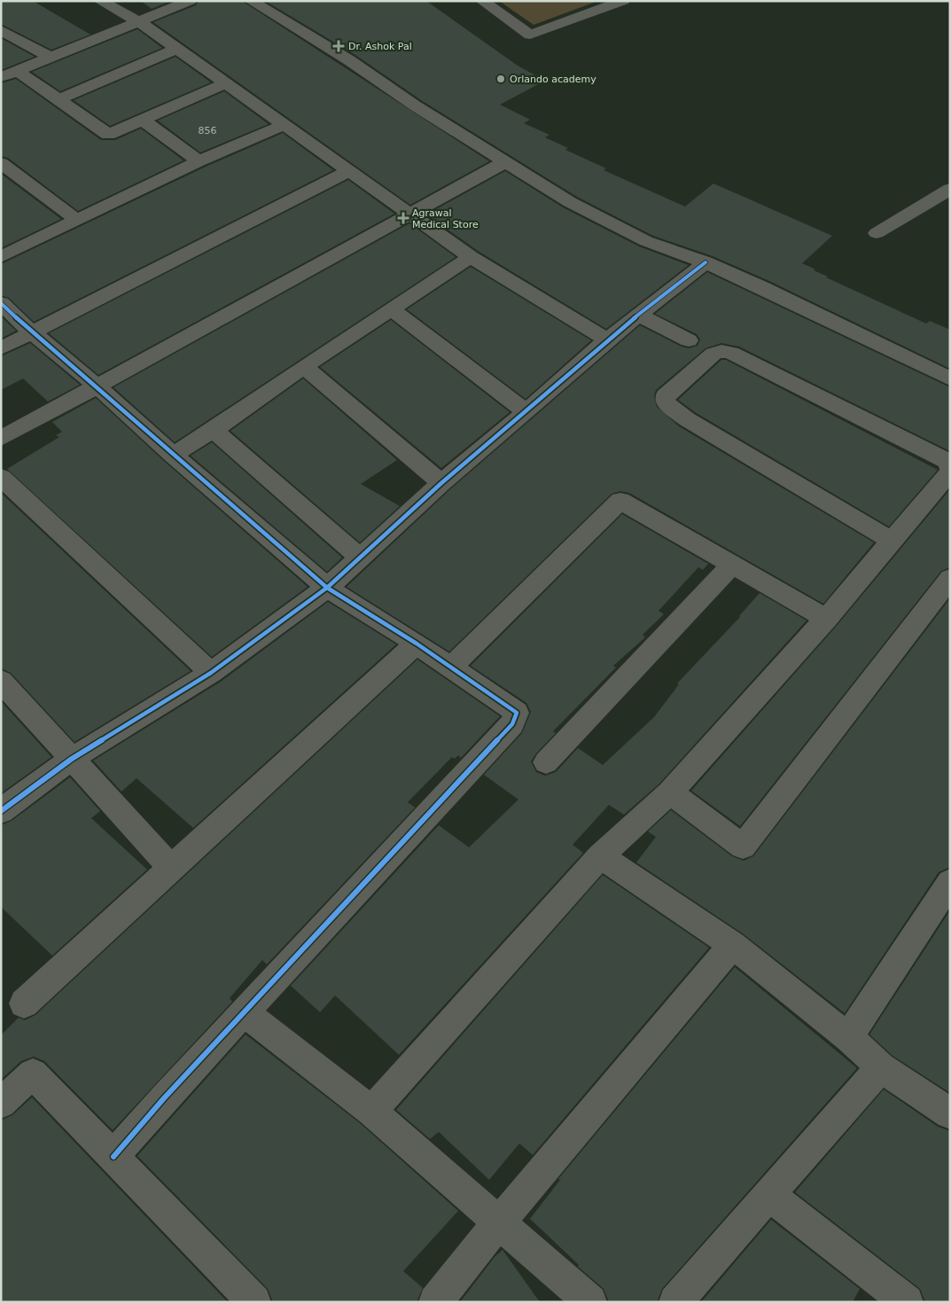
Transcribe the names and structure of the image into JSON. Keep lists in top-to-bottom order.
{
  "places": {
    "health": ["Dr. Ashok Pal", "Agrawal Medical Store"],
    "other": ["Orlando academy"]
  },
  "house_numbers": ["856"]
}
